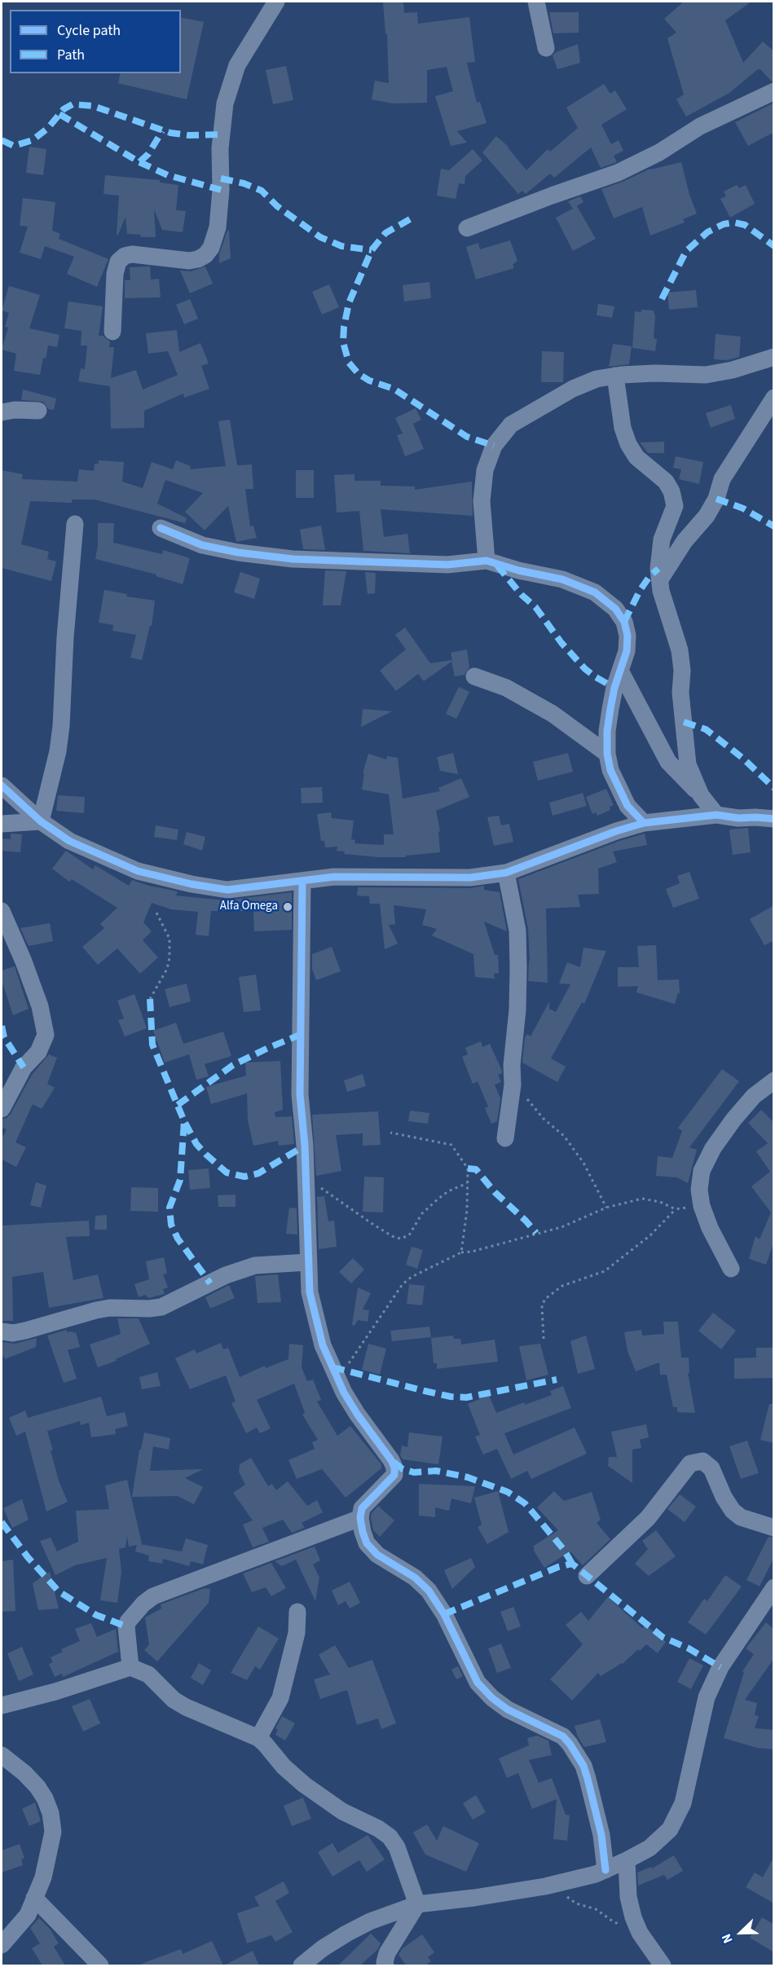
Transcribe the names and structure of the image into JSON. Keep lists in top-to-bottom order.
{
  "places": ["Alfa Omega"],
  "legend": ["Cycle path", "Path"],
  "north": "bottom left"
}
